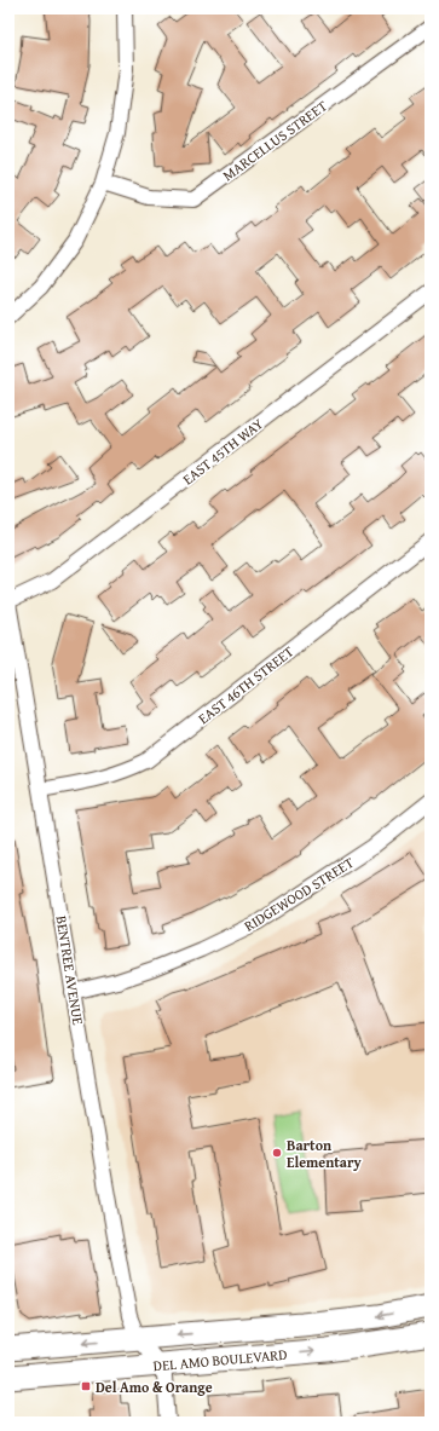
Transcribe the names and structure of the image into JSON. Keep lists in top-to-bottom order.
{
  "streets": {
    "main road": ["DEL AMO BOULEVARD"],
    "street": [
      "MARCELLUS STREET",
      "EAST 45TH WAY",
      "EAST 46TH STREET",
      "RIDGEWOOD STREET",
      "BENTREE AVENUE"
    ]
  },
  "crossings": [
    ["EAST 45TH WAY", "BENTREE AVENUE"],
    ["EAST 46TH STREET", "BENTREE AVENUE"],
    ["RIDGEWOOD STREET", "BENTREE AVENUE"],
    ["BENTREE AVENUE", "DEL AMO BOULEVARD"]
  ],
  "places": {
    "other": ["Barton Elementary"],
    "transit": ["Del Amo & Orange"]
  }
}
